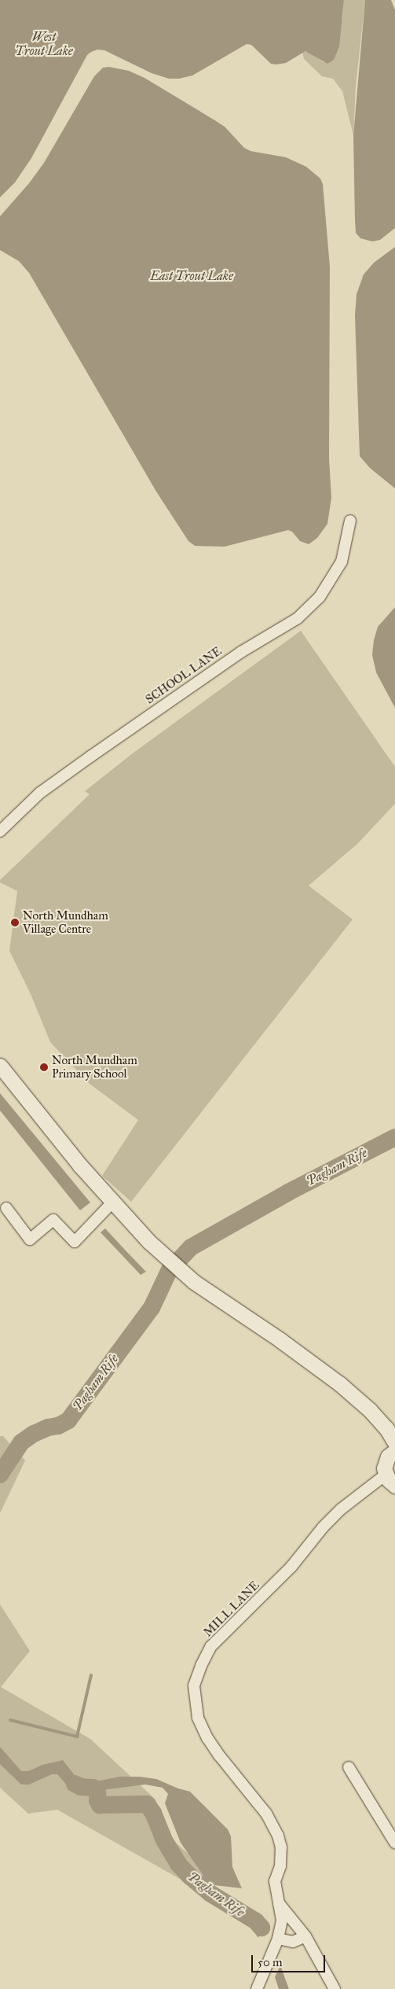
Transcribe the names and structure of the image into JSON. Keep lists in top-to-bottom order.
{
  "streets": {
    "street": ["SCHOOL LANE", "MILL LANE"]
  },
  "water": ["West Trout Lake", "East Trout Lake", "Pagham Rife"],
  "places": ["North Mundham Village Centre", "North Mundham Primary School"],
  "scale_bar": "50 m"
}
